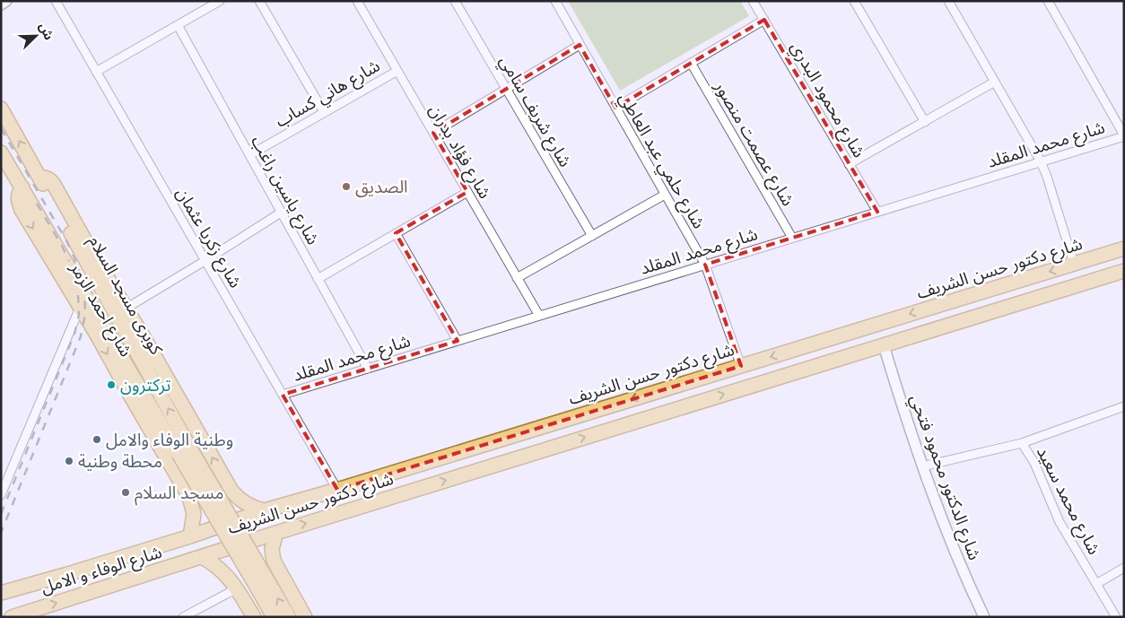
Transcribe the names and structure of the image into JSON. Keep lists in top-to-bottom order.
{
  "streets": {
    "main road": [
      "شارع دكتور حسن الشريف",
      "كوبرى مسجد السلام",
      "شارع احمد الزمر",
      "شارع الوفاء و الامل"
    ],
    "street": [
      "شارع هاني كساب",
      "شارع محمود البدري",
      "شارع شريف سامي",
      "شارع عصمت منصور",
      "شارع محمد المقلد",
      "شارع فؤاد بدران",
      "شارع حلمي عبد العاطي",
      "شارع ياسين راغب",
      "شارع زكريا عثمان",
      "شارع الدكتور محمود فتحي",
      "شارع محمد سعيد"
    ]
  },
  "crossings": [
    ["شارع هاني كساب", "شارع فؤاد بدران"],
    ["شارع هاني كساب", "شارع ياسين راغب"],
    ["شارع محمود البدري", "شارع محمد المقلد"],
    ["شارع عصمت منصور", "شارع محمد المقلد"],
    ["شارع محمد المقلد", "شارع فؤاد بدران"],
    ["شارع محمد المقلد", "شارع حلمي عبد العاطي"],
    ["شارع محمد المقلد", "شارع ياسين راغب"],
    ["شارع محمد المقلد", "شارع زكريا عثمان"],
    ["شارع حلمي عبد العاطي", "شارع دكتور حسن الشريف"],
    ["شارع زكريا عثمان", "شارع دكتور حسن الشريف"],
    ["شارع دكتور حسن الشريف", "شارع احمد الزمر"],
    ["شارع دكتور حسن الشريف", "شارع الدكتور محمود فتحي"],
    ["شارع دكتور حسن الشريف", "شارع الوفاء و الامل"],
    ["كوبرى مسجد السلام", "شارع احمد الزمر"],
    ["شارع احمد الزمر", "شارع الوفاء و الامل"]
  ],
  "places": [
    "الصديق",
    "تركترون",
    "وطنية الوفاء والامل",
    "محطة وطنية",
    "مسجد السلام"
  ],
  "north": "top right"
}
